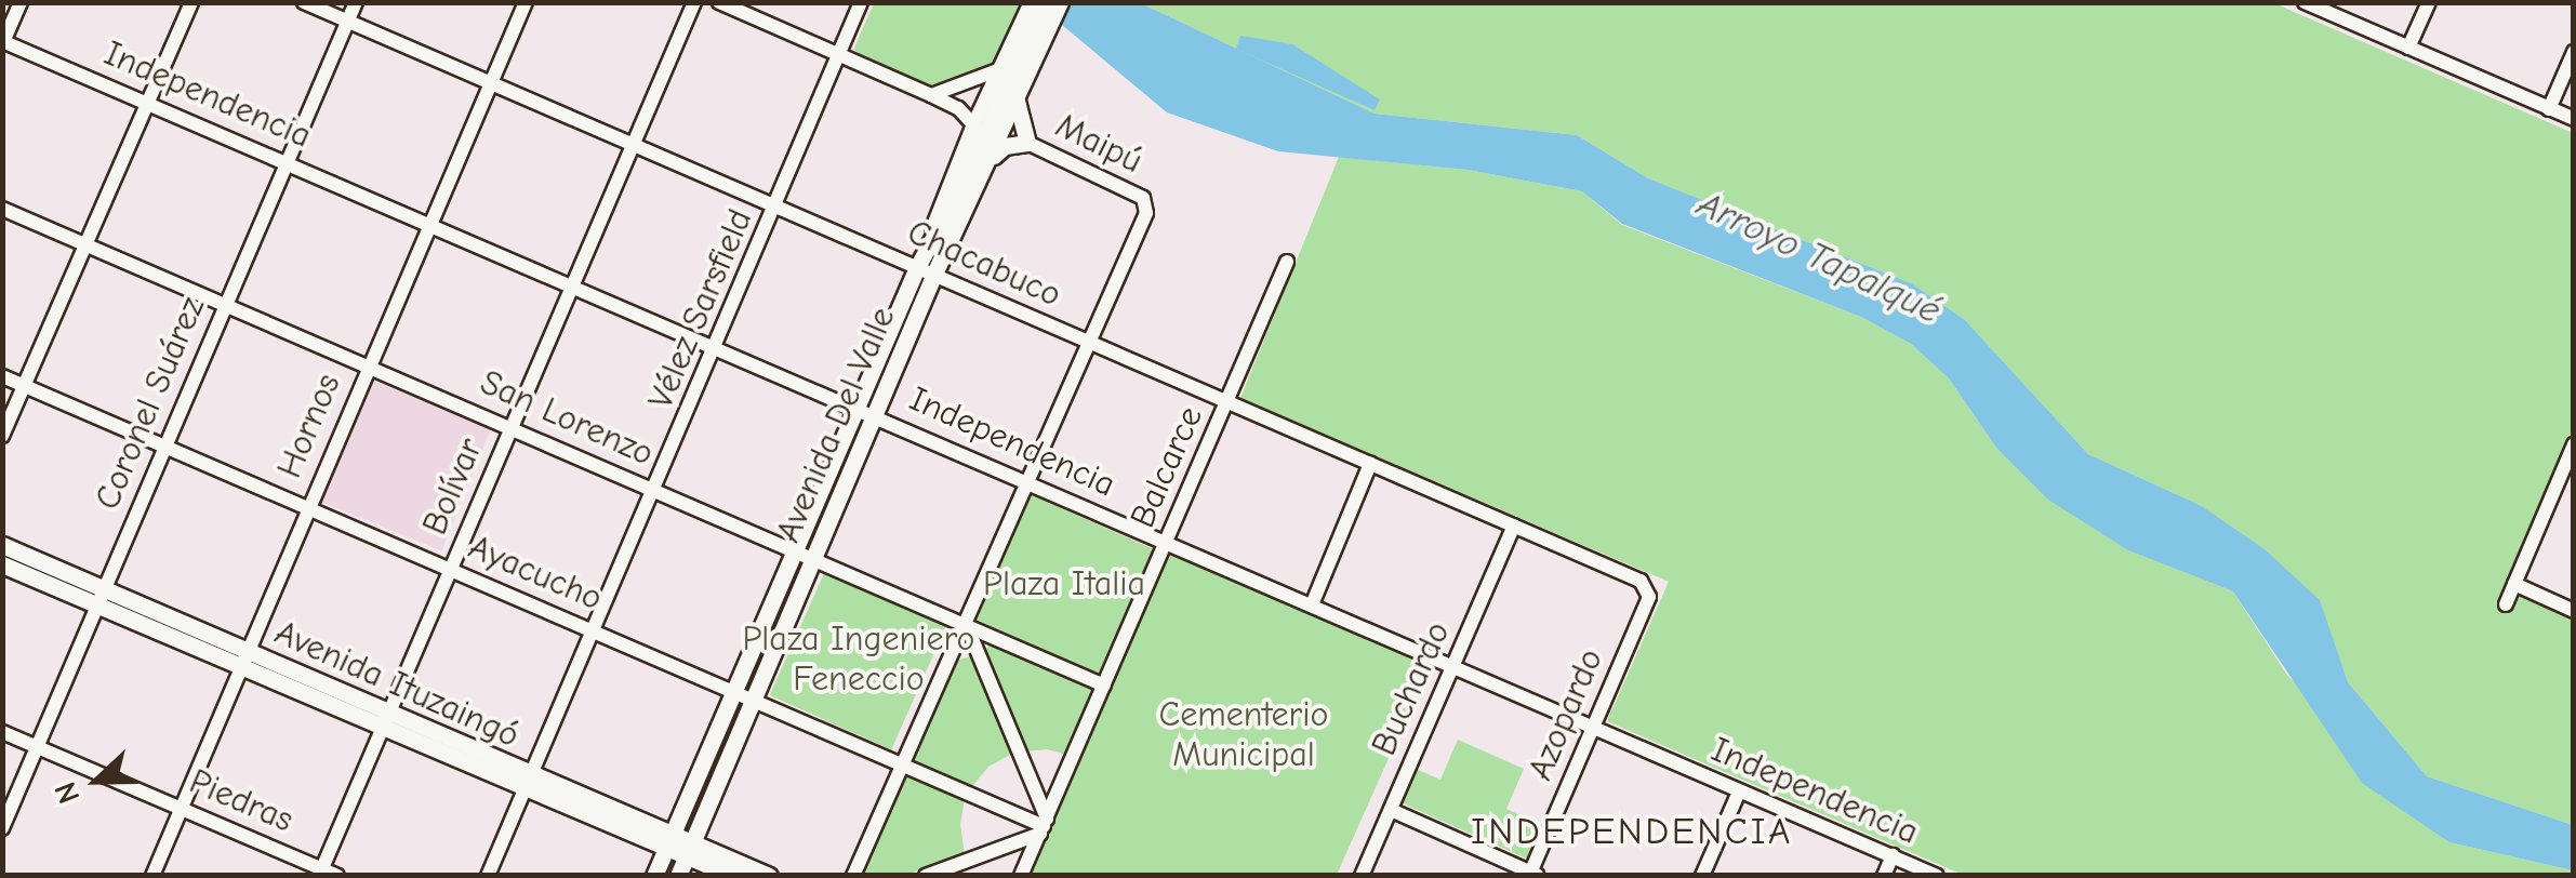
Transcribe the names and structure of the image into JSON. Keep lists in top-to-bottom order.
{
  "streets": {
    "main road": ["Avenida Del Valle", "Avenida Ituzaingó"],
    "street": [
      "Independencia",
      "Maipú",
      "Chacabuco",
      "Vélez Sarsfield",
      "Coronel Suárez",
      "San Lorenzo",
      "Hornos",
      "Balcarce",
      "Bolívar",
      "Ayacucho",
      "Buchardo",
      "Azopardo",
      "Piedras"
    ]
  },
  "crossings": [
    ["Independencia", "Vélez Sarsfield"],
    ["Independencia", "Coronel Suárez"],
    ["Independencia", "Avenida Del Valle"],
    ["Independencia", "Hornos"],
    ["Independencia", "Balcarce"],
    ["Independencia", "Bolívar"],
    ["Independencia", "Buchardo"],
    ["Independencia", "Azopardo"],
    ["Maipú", "Chacabuco"],
    ["Chacabuco", "Vélez Sarsfield"],
    ["Chacabuco", "Coronel Suárez"],
    ["Chacabuco", "Avenida Del Valle"],
    ["Chacabuco", "Hornos"],
    ["Chacabuco", "Balcarce"],
    ["Chacabuco", "Bolívar"],
    ["Chacabuco", "Buchardo"],
    ["Chacabuco", "Azopardo"],
    ["Vélez Sarsfield", "San Lorenzo"],
    ["Vélez Sarsfield", "Ayacucho"],
    ["Vélez Sarsfield", "Avenida Ituzaingó"],
    ["Coronel Suárez", "San Lorenzo"],
    ["Coronel Suárez", "Ayacucho"],
    ["Coronel Suárez", "Avenida Ituzaingó"],
    ["Coronel Suárez", "Piedras"],
    ["San Lorenzo", "Avenida Del Valle"],
    ["San Lorenzo", "Hornos"],
    ["San Lorenzo", "Balcarce"],
    ["San Lorenzo", "Bolívar"],
    ["Avenida Del Valle", "Ayacucho"],
    ["Avenida Del Valle", "Avenida Ituzaingó"],
    ["Hornos", "Ayacucho"],
    ["Hornos", "Avenida Ituzaingó"],
    ["Hornos", "Piedras"],
    ["Balcarce", "Ayacucho"],
    ["Bolívar", "Ayacucho"],
    ["Bolívar", "Avenida Ituzaingó"],
    ["Bolívar", "Piedras"]
  ],
  "districts": ["INDEPENDENCIA"],
  "water": ["Arroyo Tapalqué"],
  "parks": ["Plaza Italia", "Plaza Ingeniero Feneccio", "Cementerio Municipal"],
  "north": "left"
}
